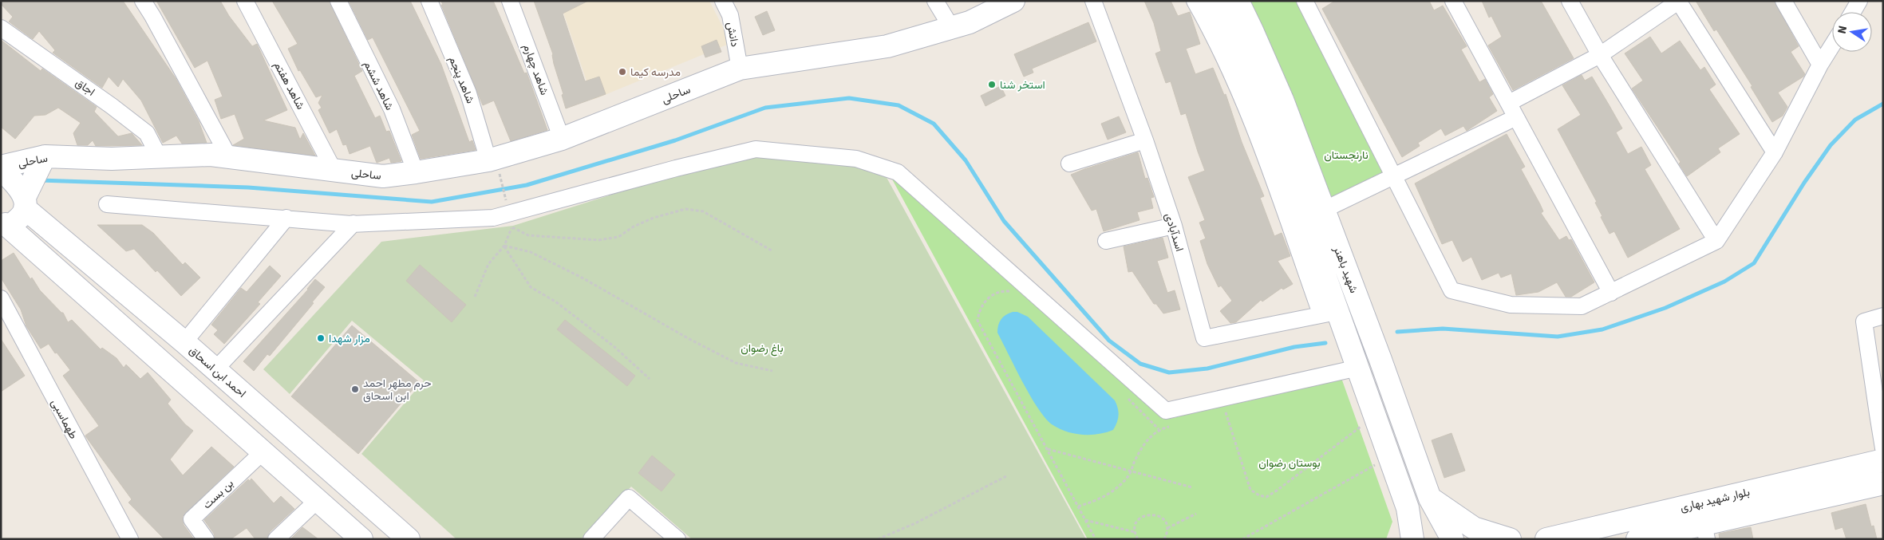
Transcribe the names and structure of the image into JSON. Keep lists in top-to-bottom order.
{
  "streets": {
    "main road": [
      "ساحلی",
      "شهید باهنر",
      "احمد ابن اسحاق",
      "بلوار شهید بهاری"
    ],
    "street": [
      "دانش",
      "شاهد چهارم",
      "شاهد پنجم",
      "شاهد هفتم",
      "شاهد ششم",
      "اجاق",
      "اسدآبادی",
      "طهماسبی",
      "بن بست"
    ]
  },
  "crossings": [
    ["دانش", "ساحلی"],
    ["شاهد چهارم", "ساحلی"],
    ["شاهد پنجم", "ساحلی"],
    ["شاهد هفتم", "ساحلی"],
    ["شاهد ششم", "ساحلی"],
    ["اجاق", "ساحلی"],
    ["ساحلی", "احمد ابن اسحاق"],
    ["اسدآبادی", "شهید باهنر"]
  ],
  "parks": ["نارنجستان", "باغ رضوان", "بوستان رضوان"],
  "places": [
    "مدرسه کیما",
    "استخر شنا",
    "مزار شهدا",
    "حرم مطهر احمد ابن اسحاق"
  ],
  "north": "left"
}
